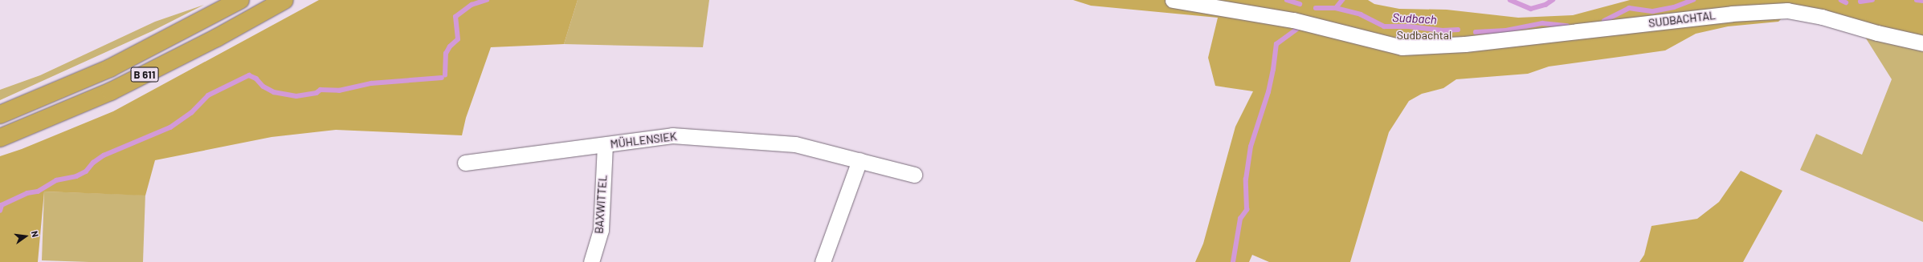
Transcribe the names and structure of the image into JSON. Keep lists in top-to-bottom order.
{
  "streets": {
    "highway": ["B 611"],
    "street": ["SUDBACHTAL", "MÜHLENSIEK", "BAXWITTEL"]
  },
  "crossings": [
    ["MÜHLENSIEK", "BAXWITTEL"]
  ],
  "water": ["Sudbach"],
  "parks": ["Sudbachtal"],
  "north": "right"
}
